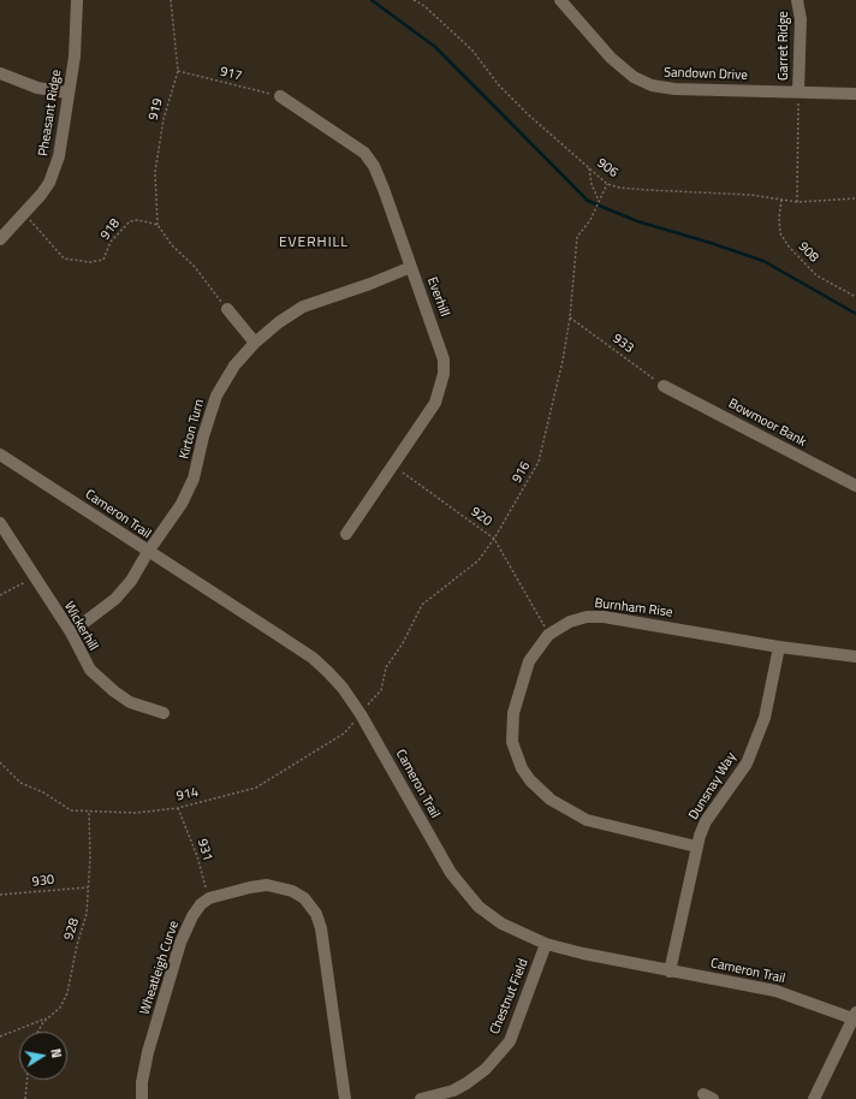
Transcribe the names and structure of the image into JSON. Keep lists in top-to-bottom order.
{
  "streets": {
    "street": [
      "Garret Ridge",
      "Sandown Drive",
      "Pheasant Ridge",
      "Everhill",
      "Bowmoor Bank",
      "Kirton Turn",
      "Cameron Trail",
      "Burnham Rise",
      "Wickerhill",
      "Dunsnay Way",
      "Wheatleigh Curve",
      "Chestnut Field"
    ],
    "path": [
      "917",
      "919",
      "906",
      "918",
      "908",
      "933",
      "916",
      "920",
      "914",
      "931",
      "930",
      "928"
    ]
  },
  "crossings": [
    ["Garret Ridge", "Sandown Drive"],
    ["917", "919"],
    ["917", "Everhill"],
    ["919", "918"],
    ["Pheasant Ridge", "918"],
    ["906", "908"],
    ["906", "916"],
    ["Everhill", "Kirton Turn"],
    ["Everhill", "920"],
    ["933", "Bowmoor Bank"],
    ["933", "916"],
    ["Kirton Turn", "Cameron Trail"],
    ["Kirton Turn", "Wickerhill"],
    ["916", "Cameron Trail"],
    ["916", "920"],
    ["916", "914"],
    ["Cameron Trail", "Dunsnay Way"],
    ["Cameron Trail", "914"],
    ["Cameron Trail", "Chestnut Field"],
    ["920", "Burnham Rise"],
    ["Burnham Rise", "Dunsnay Way"],
    ["914", "931"],
    ["914", "928"],
    ["931", "Wheatleigh Curve"],
    ["930", "928"]
  ],
  "districts": ["EVERHILL"],
  "north": "right"
}
